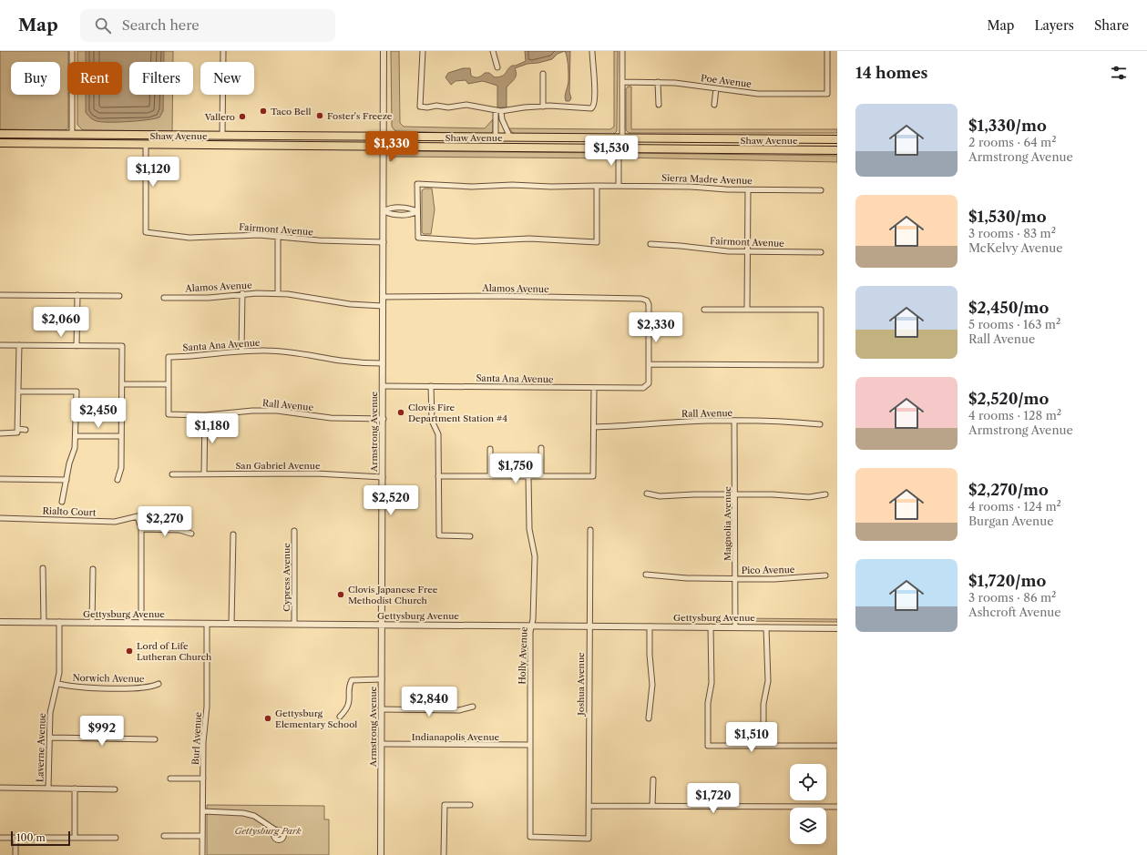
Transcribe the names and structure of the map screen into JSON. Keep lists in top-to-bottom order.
{
  "streets": {
    "main road": ["Shaw Avenue"],
    "street": [
      "Poe Avenue",
      "Sierra Madre Avenue",
      "Fairmont Avenue",
      "Alamos Avenue",
      "Santa Ana Avenue",
      "Rall Avenue",
      "Armstrong Avenue",
      "San Gabriel Avenue",
      "Rialto Court",
      "Magnolia Avenue",
      "Pico Avenue",
      "Cypress Avenue",
      "Gettysburg Avenue",
      "Holly Avenue",
      "Norwich Avenue",
      "Joshua Avenue",
      "Indianapolis Avenue",
      "Burl Avenue",
      "Laverne Avenue"
    ]
  },
  "crossings": [
    ["Shaw Avenue", "Fairmont Avenue"],
    ["Shaw Avenue", "Armstrong Avenue"],
    ["Fairmont Avenue", "Armstrong Avenue"],
    ["Alamos Avenue", "Santa Ana Avenue"],
    ["Alamos Avenue", "Armstrong Avenue"],
    ["Santa Ana Avenue", "Rall Avenue"],
    ["Santa Ana Avenue", "Armstrong Avenue"],
    ["Rall Avenue", "Armstrong Avenue"],
    ["Rall Avenue", "Magnolia Avenue"],
    ["Armstrong Avenue", "San Gabriel Avenue"],
    ["Armstrong Avenue", "Gettysburg Avenue"],
    ["Armstrong Avenue", "Indianapolis Avenue"],
    ["Magnolia Avenue", "Pico Avenue"],
    ["Magnolia Avenue", "Gettysburg Avenue"],
    ["Cypress Avenue", "Gettysburg Avenue"],
    ["Gettysburg Avenue", "Holly Avenue"],
    ["Gettysburg Avenue", "Joshua Avenue"],
    ["Gettysburg Avenue", "Burl Avenue"],
    ["Gettysburg Avenue", "Laverne Avenue"],
    ["Holly Avenue", "Joshua Avenue"],
    ["Holly Avenue", "Indianapolis Avenue"],
    ["Norwich Avenue", "Laverne Avenue"]
  ],
  "parks": ["Gettysburg Park"],
  "places": [
    "Taco Bell",
    "Foster's Freeze",
    "Vallero",
    "Clovis Fire Department Station #4",
    "Clovis Japanese Free Methodist Church",
    "Lord of Life Lutheran Church",
    "Gettysburg Elementary School"
  ],
  "scale_bar": "100 m",
  "page": {
    "header": "Map",
    "search": "Search here",
    "nav": ["Map", "Layers", "Share"],
    "heading": "14 homes",
    "chip": [
      "Buy",
      "Rent",
      "Filters",
      "New"
    ],
    "list": [
      {
        "name": "$1,330/mo",
        "note": "2 rooms · 64 m² · Armstrong Avenue"
      },
      {
        "name": "$1,530/mo",
        "note": "3 rooms · 83 m² · McKelvy Avenue"
      },
      {
        "name": "$2,450/mo",
        "note": "5 rooms · 163 m² · Rall Avenue"
      },
      {
        "name": "$2,520/mo",
        "note": "4 rooms · 128 m² · Armstrong Avenue"
      },
      {
        "name": "$2,270/mo",
        "note": "4 rooms · 124 m² · Burgan Avenue"
      },
      {
        "name": "$1,720/mo",
        "note": "3 rooms · 86 m² · Ashcroft Avenue"
      }
    ],
    "price": [
      "$1,330",
      "$1,530",
      "$1,120",
      "$2,060",
      "$2,330",
      "$2,450",
      "$1,180",
      "$1,750",
      "$2,520",
      "$2,270",
      "$2,840",
      "$992",
      "$1,510",
      "$1,720"
    ],
    "scale": "100 m"
  }
}
